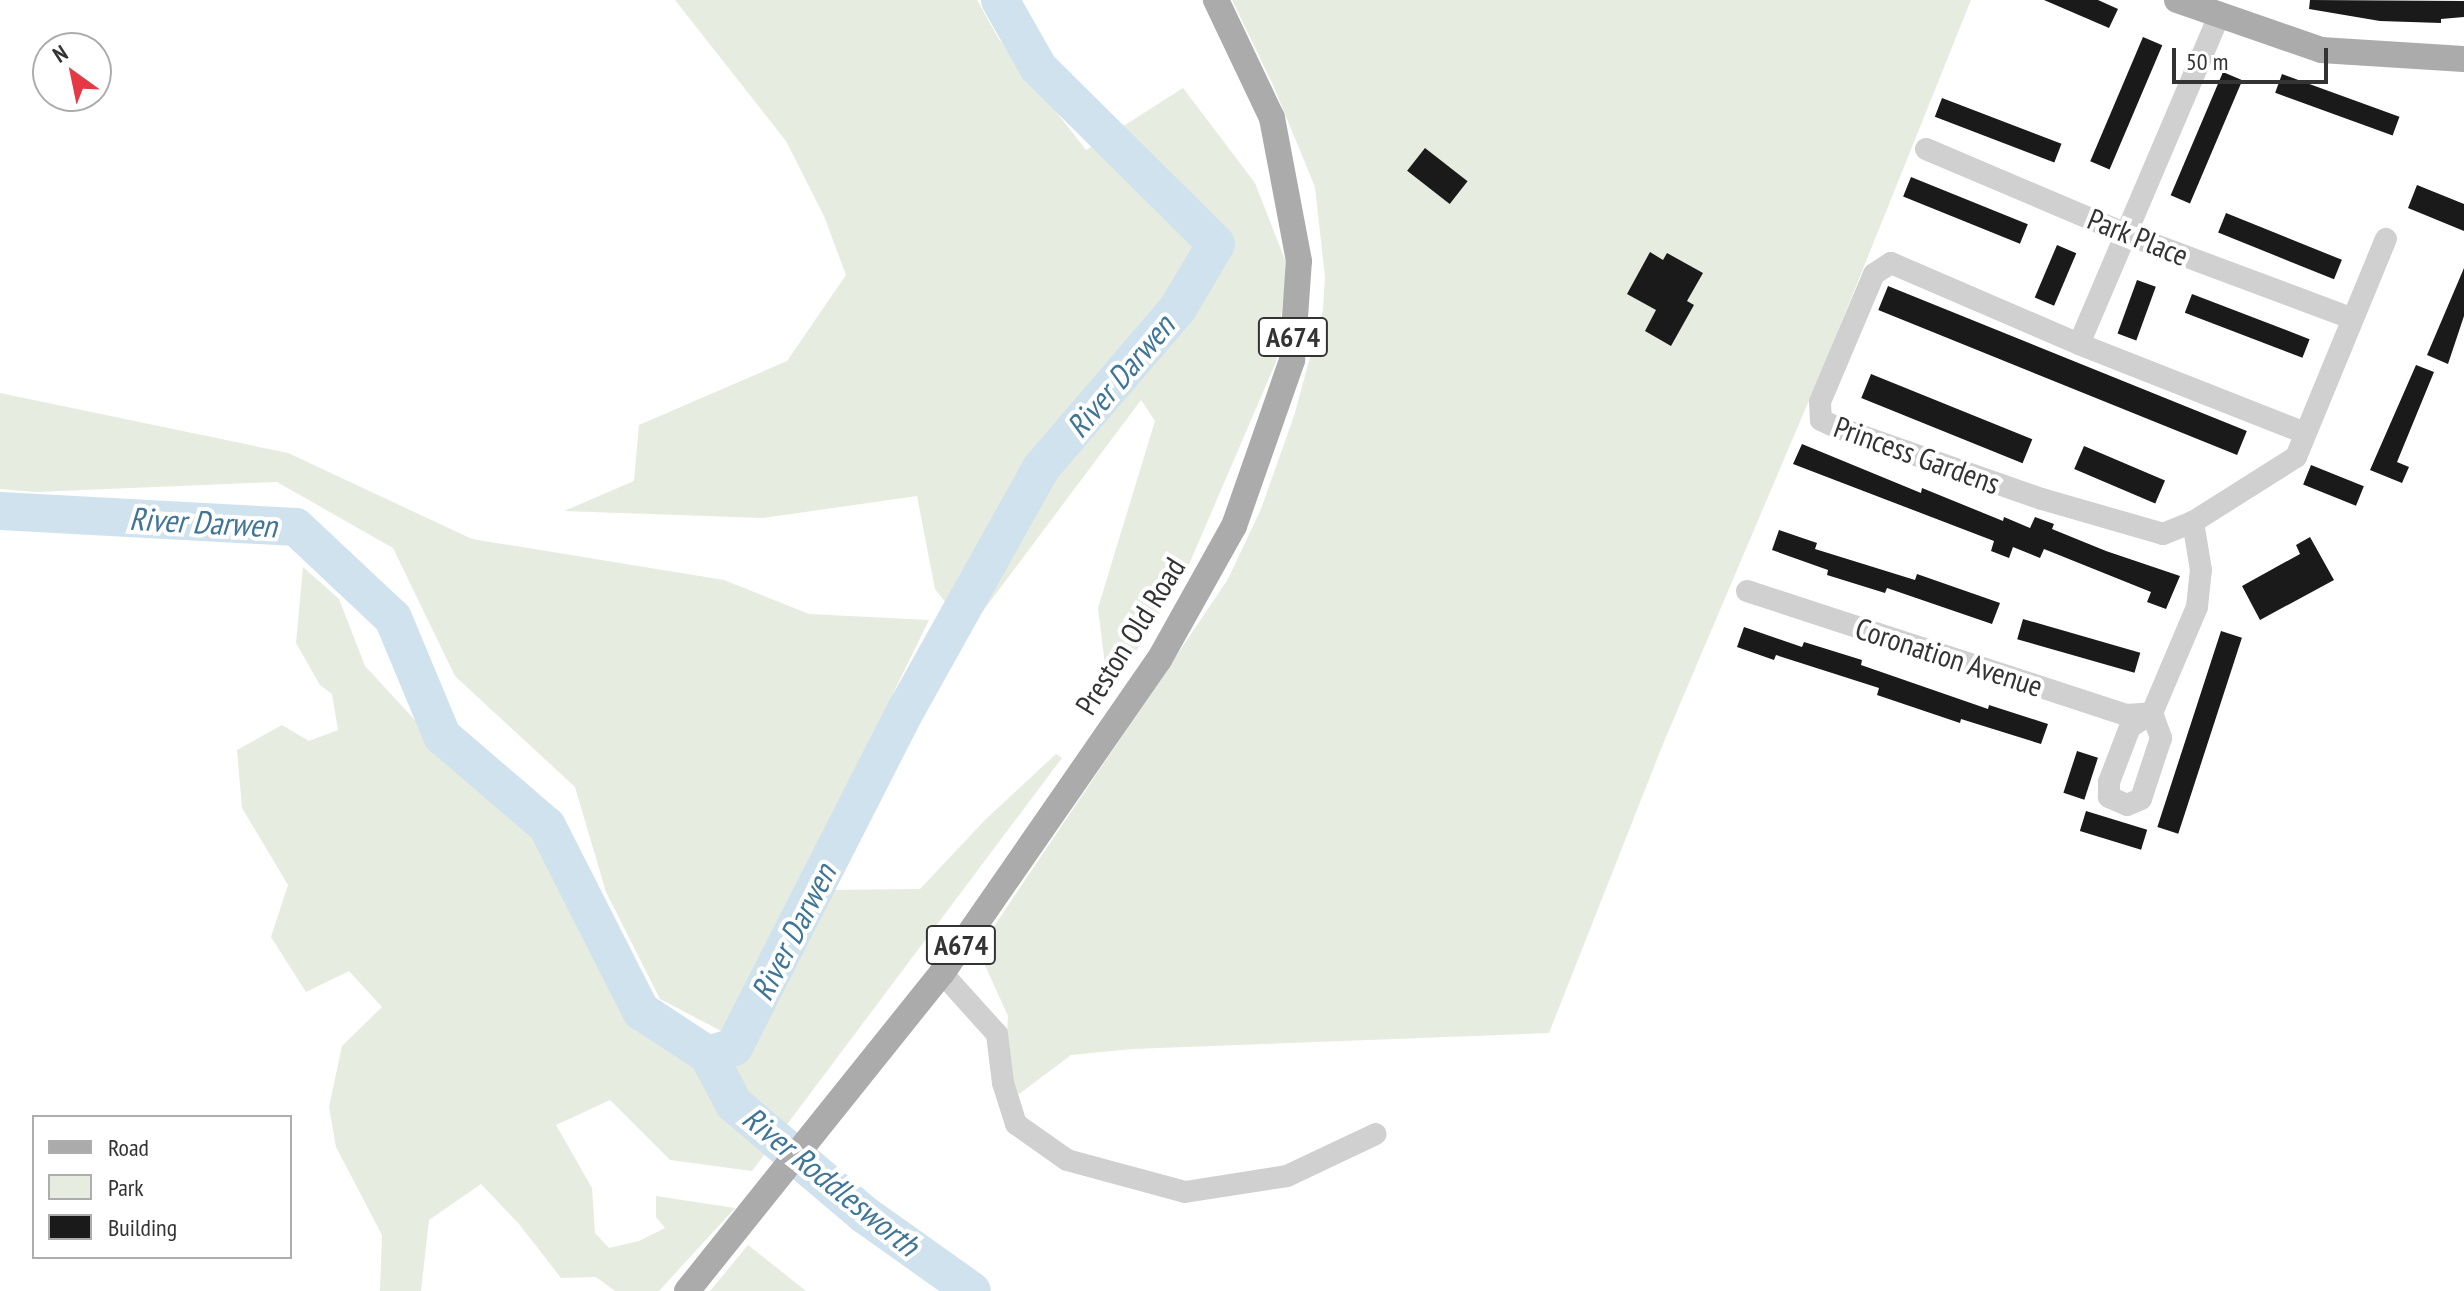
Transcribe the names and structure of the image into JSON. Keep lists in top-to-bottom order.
{
  "streets": {
    "main road": ["A674", "Preston Old Road"],
    "street": ["Park Place", "Princess Gardens", "Coronation Avenue"]
  },
  "crossings": [
    ["Park Place", "Princess Gardens"],
    ["Princess Gardens", "Coronation Avenue"]
  ],
  "water": ["River Darwen", "River Roddlesworth"],
  "legend": ["Road", "Park", "Building"],
  "scale_bar": "50 m",
  "north": "top left"
}
